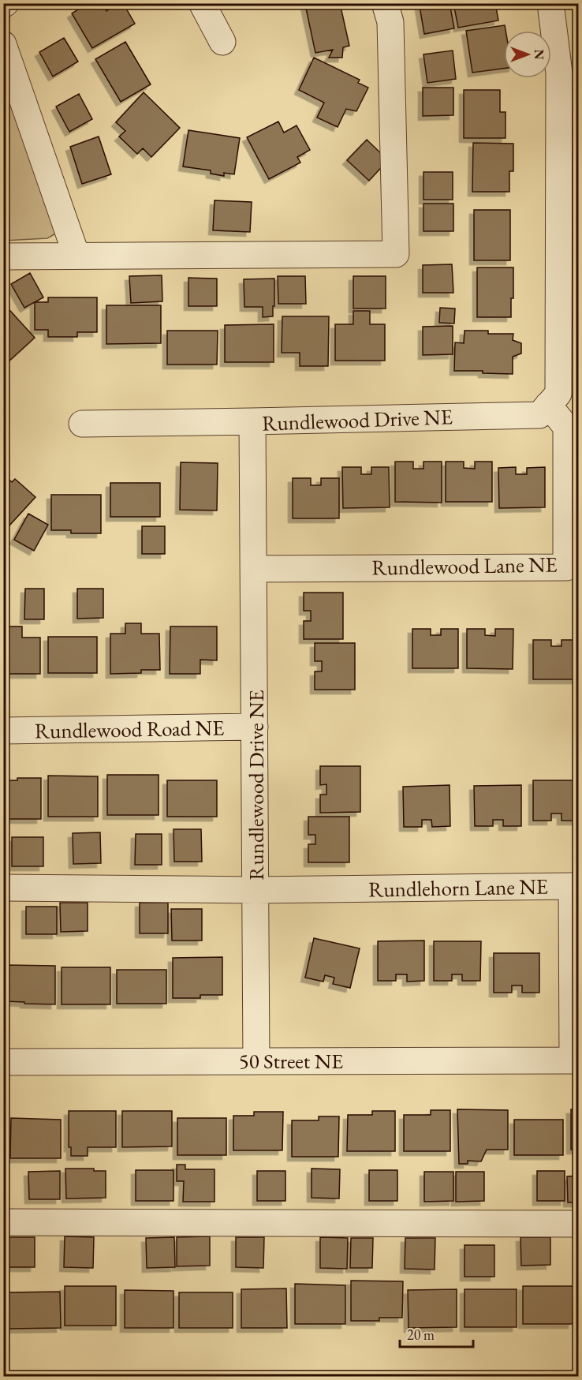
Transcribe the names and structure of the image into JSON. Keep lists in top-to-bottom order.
{
  "streets": {
    "street": [
      "Rundlewood Drive NE",
      "Rundlewood Lane NE",
      "Rundlewood Road NE",
      "Rundlehorn Lane NE",
      "50 Street NE"
    ]
  },
  "crossings": [
    ["Rundlewood Drive NE", "Rundlewood Lane NE"],
    ["Rundlewood Drive NE", "Rundlewood Road NE"],
    ["Rundlewood Drive NE", "Rundlehorn Lane NE"],
    ["Rundlewood Drive NE", "50 Street NE"],
    ["Rundlehorn Lane NE", "50 Street NE"]
  ],
  "scale_bar": "20 m",
  "north": "right"
}
